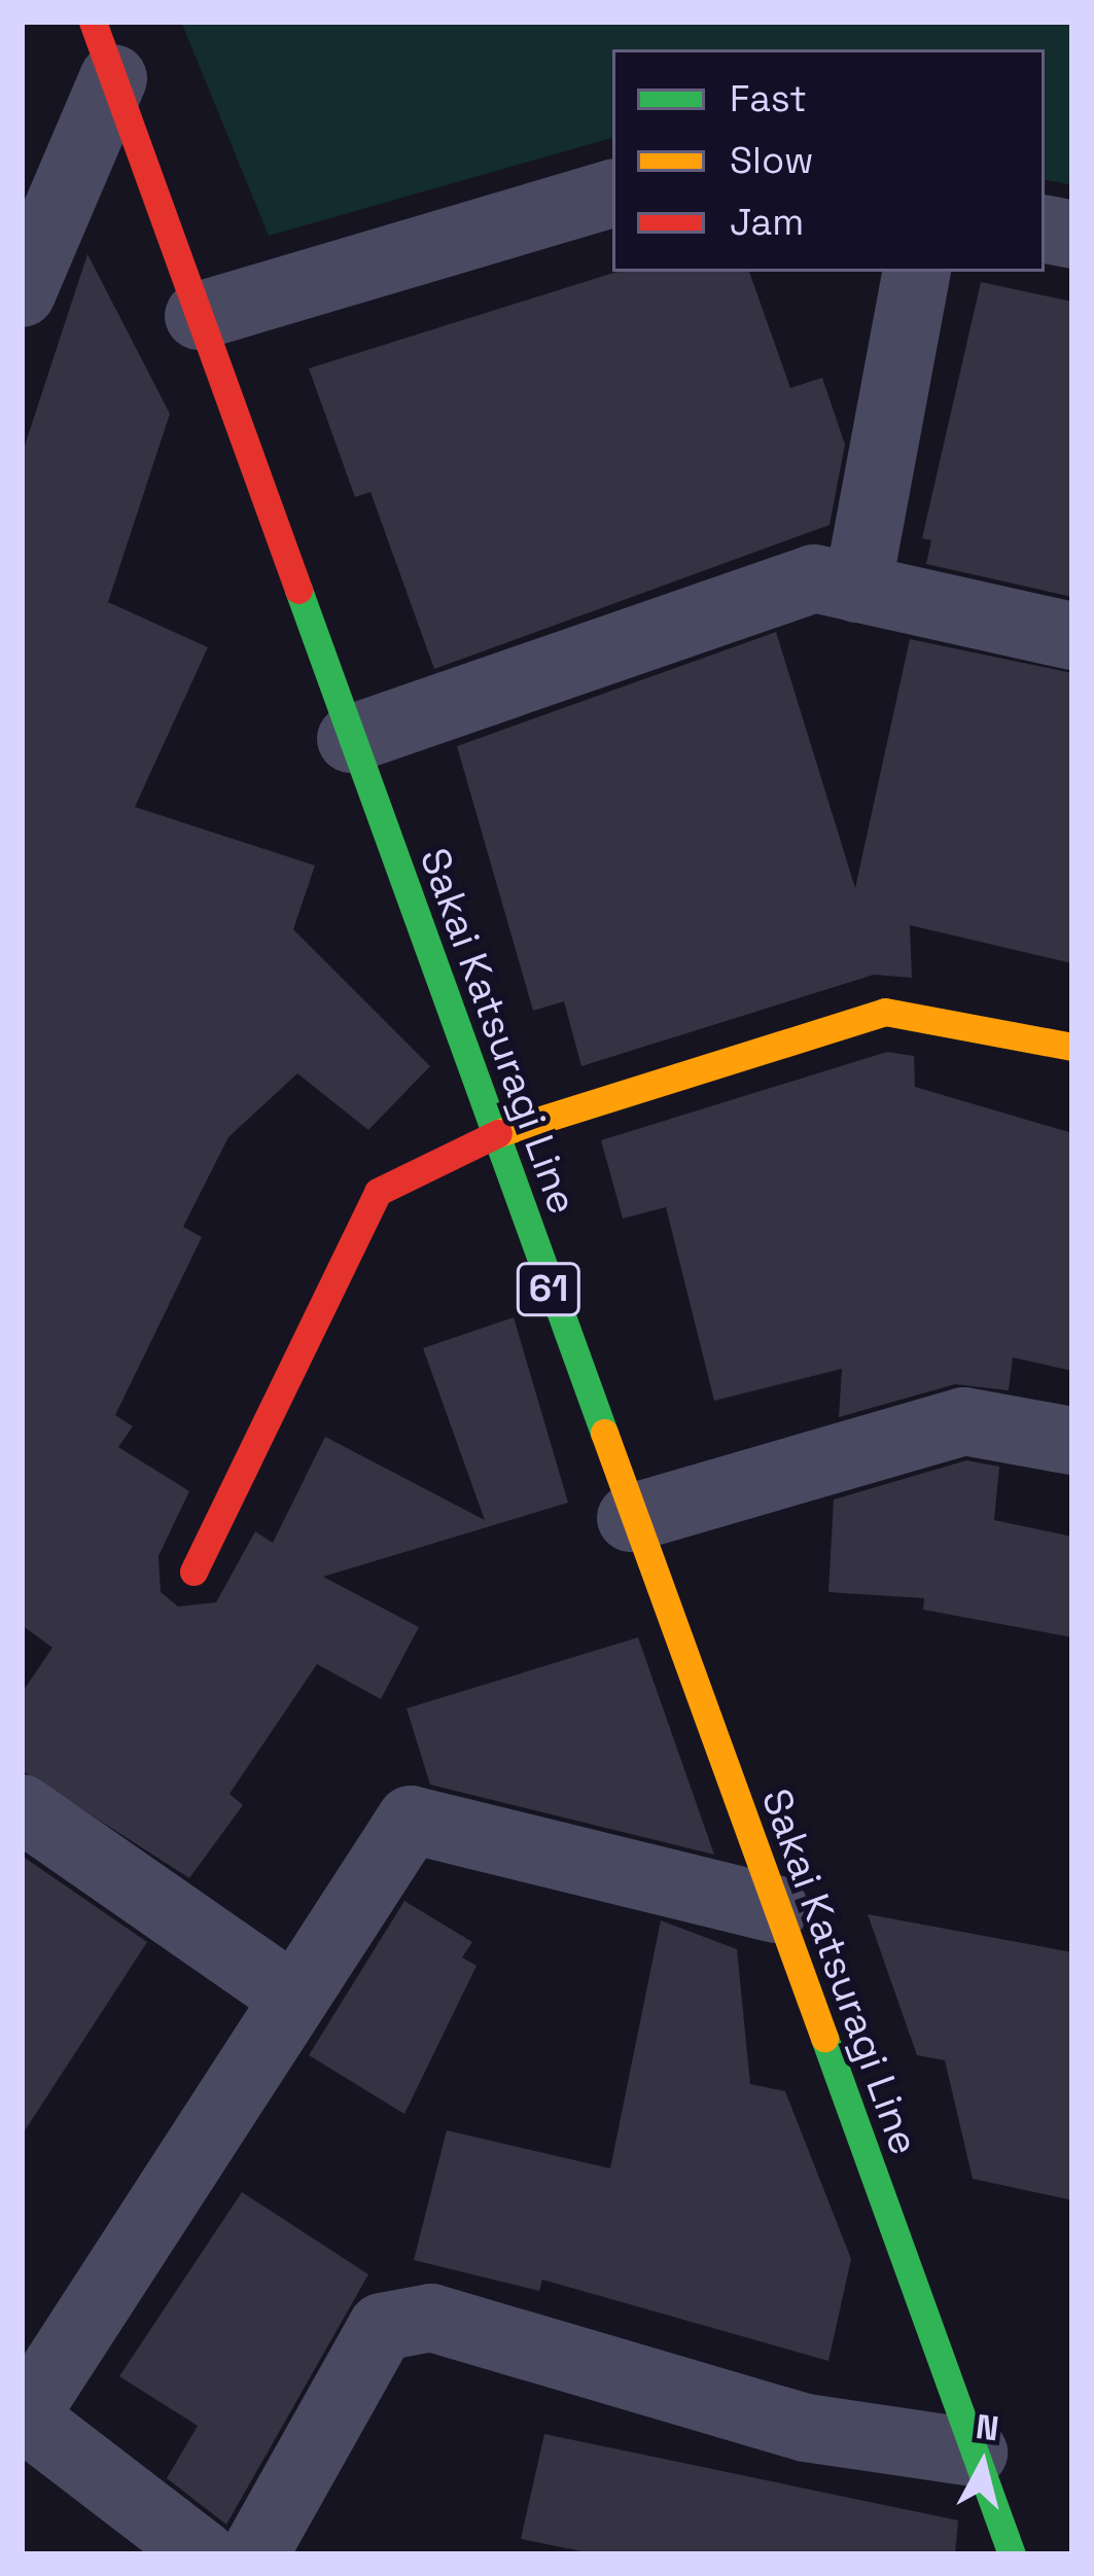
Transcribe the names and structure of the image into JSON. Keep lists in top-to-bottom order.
{
  "streets": {
    "main road": ["Sakai Katsuragi Line", "61"]
  },
  "legend": ["Fast", "Slow", "Jam"],
  "north": "top"
}
